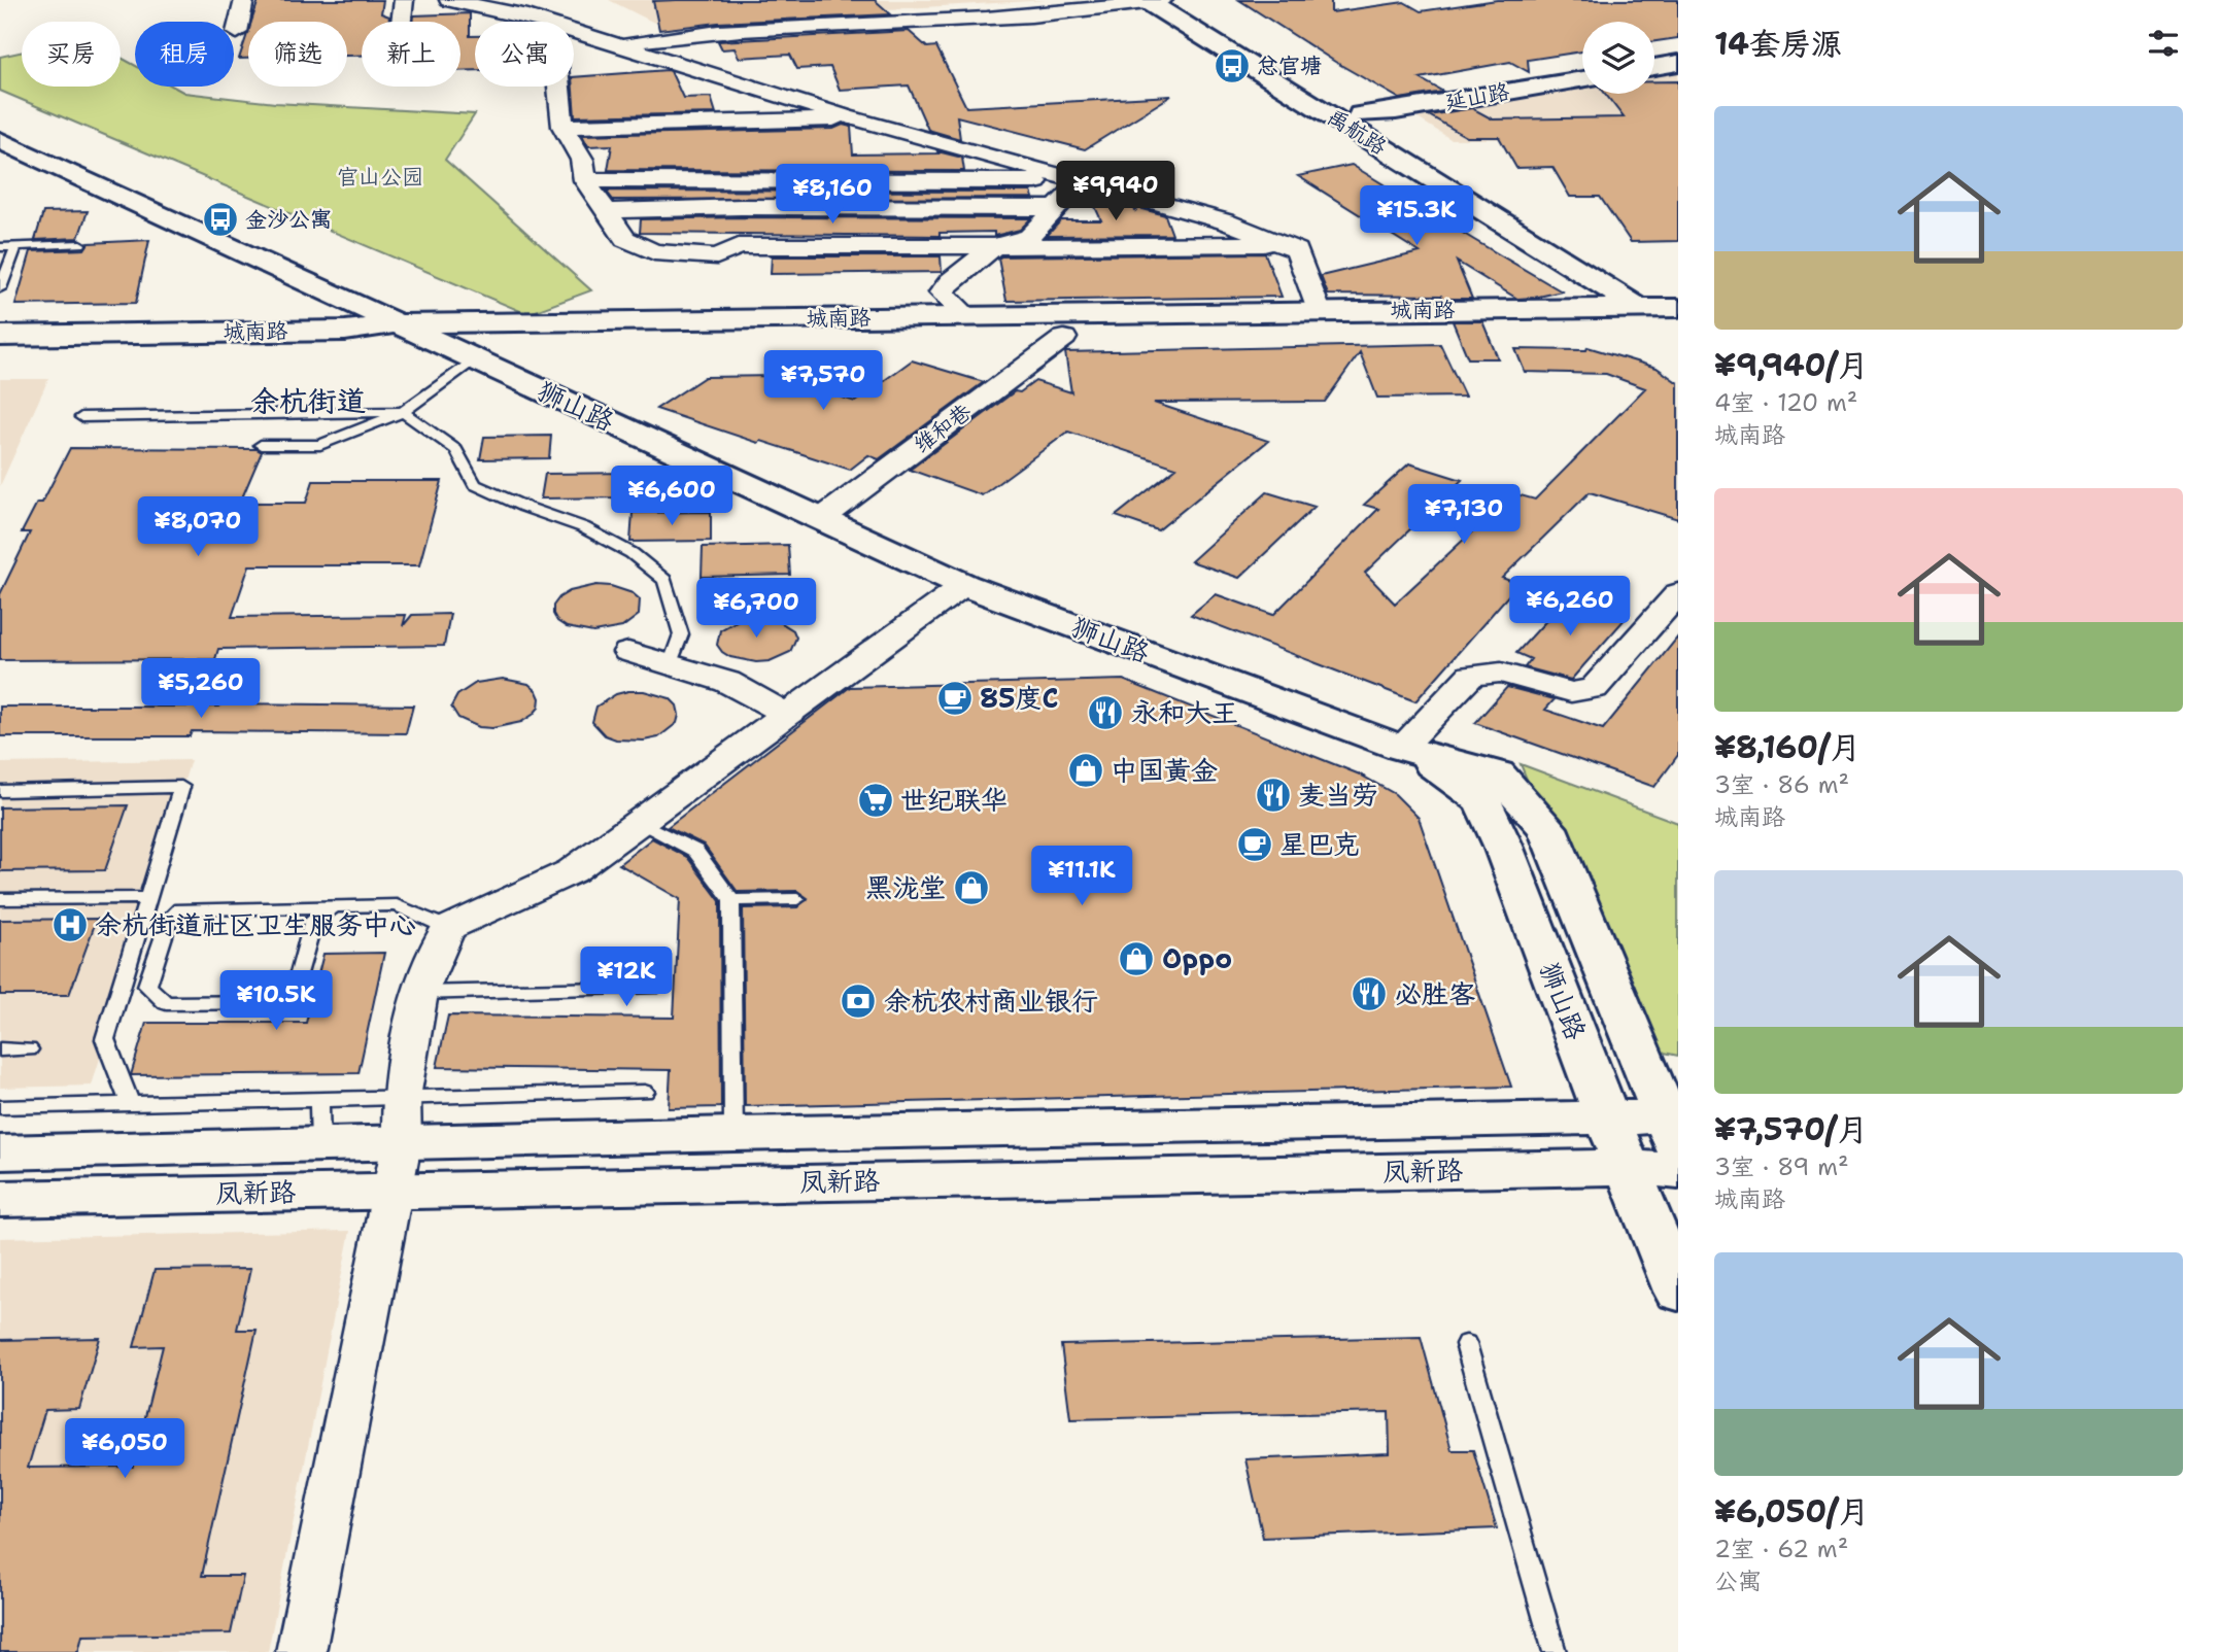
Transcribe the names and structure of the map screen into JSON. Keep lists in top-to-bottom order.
{
  "streets": {
    "main road": [
      "延山路",
      "禹航路",
      "城南路",
      "狮山路",
      "凤新路"
    ],
    "street": ["维和巷"]
  },
  "crossings": [
    ["延山路", "禹航路"],
    ["禹航路", "城南路"],
    ["城南路", "狮山路"],
    ["城南路", "维和巷"],
    ["狮山路", "维和巷"],
    ["狮山路", "凤新路"]
  ],
  "districts": ["余杭街道"],
  "parks": ["官山公园"],
  "places": {
    "bus stop": ["总官塘", "金沙公寓"],
    "cafe": ["85度C", "星巴克"],
    "restaurant": ["永和大王", "麦当劳", "必胜客"],
    "shop": ["中国黄金", "黑泷堂", "Oppo"],
    "supermarket": ["世纪联华"],
    "hospital": ["余杭街道社区卫生服务中心"],
    "bank": ["余杭农村商业银行"]
  },
  "page": {
    "heading": "14套房源",
    "chip": [
      "买房",
      "租房",
      "筛选",
      "新上",
      "公寓"
    ],
    "list": [
      {
        "name": "¥9,940/月",
        "note": "4室 · 120 m² · 城南路"
      },
      {
        "name": "¥8,160/月",
        "note": "3室 · 86 m² · 城南路"
      },
      {
        "name": "¥7,570/月",
        "note": "3室 · 89 m² · 城南路"
      },
      {
        "name": "¥6,050/月",
        "note": "2室 · 62 m² · 公寓"
      }
    ],
    "price": [
      "¥9,940",
      "¥8,160",
      "¥15.3K",
      "¥7,570",
      "¥6,600",
      "¥7,130",
      "¥8,070",
      "¥6,260",
      "¥6,700",
      "¥5,260",
      "¥11.1K",
      "¥12K",
      "¥10.5K",
      "¥6,050"
    ]
  }
}
